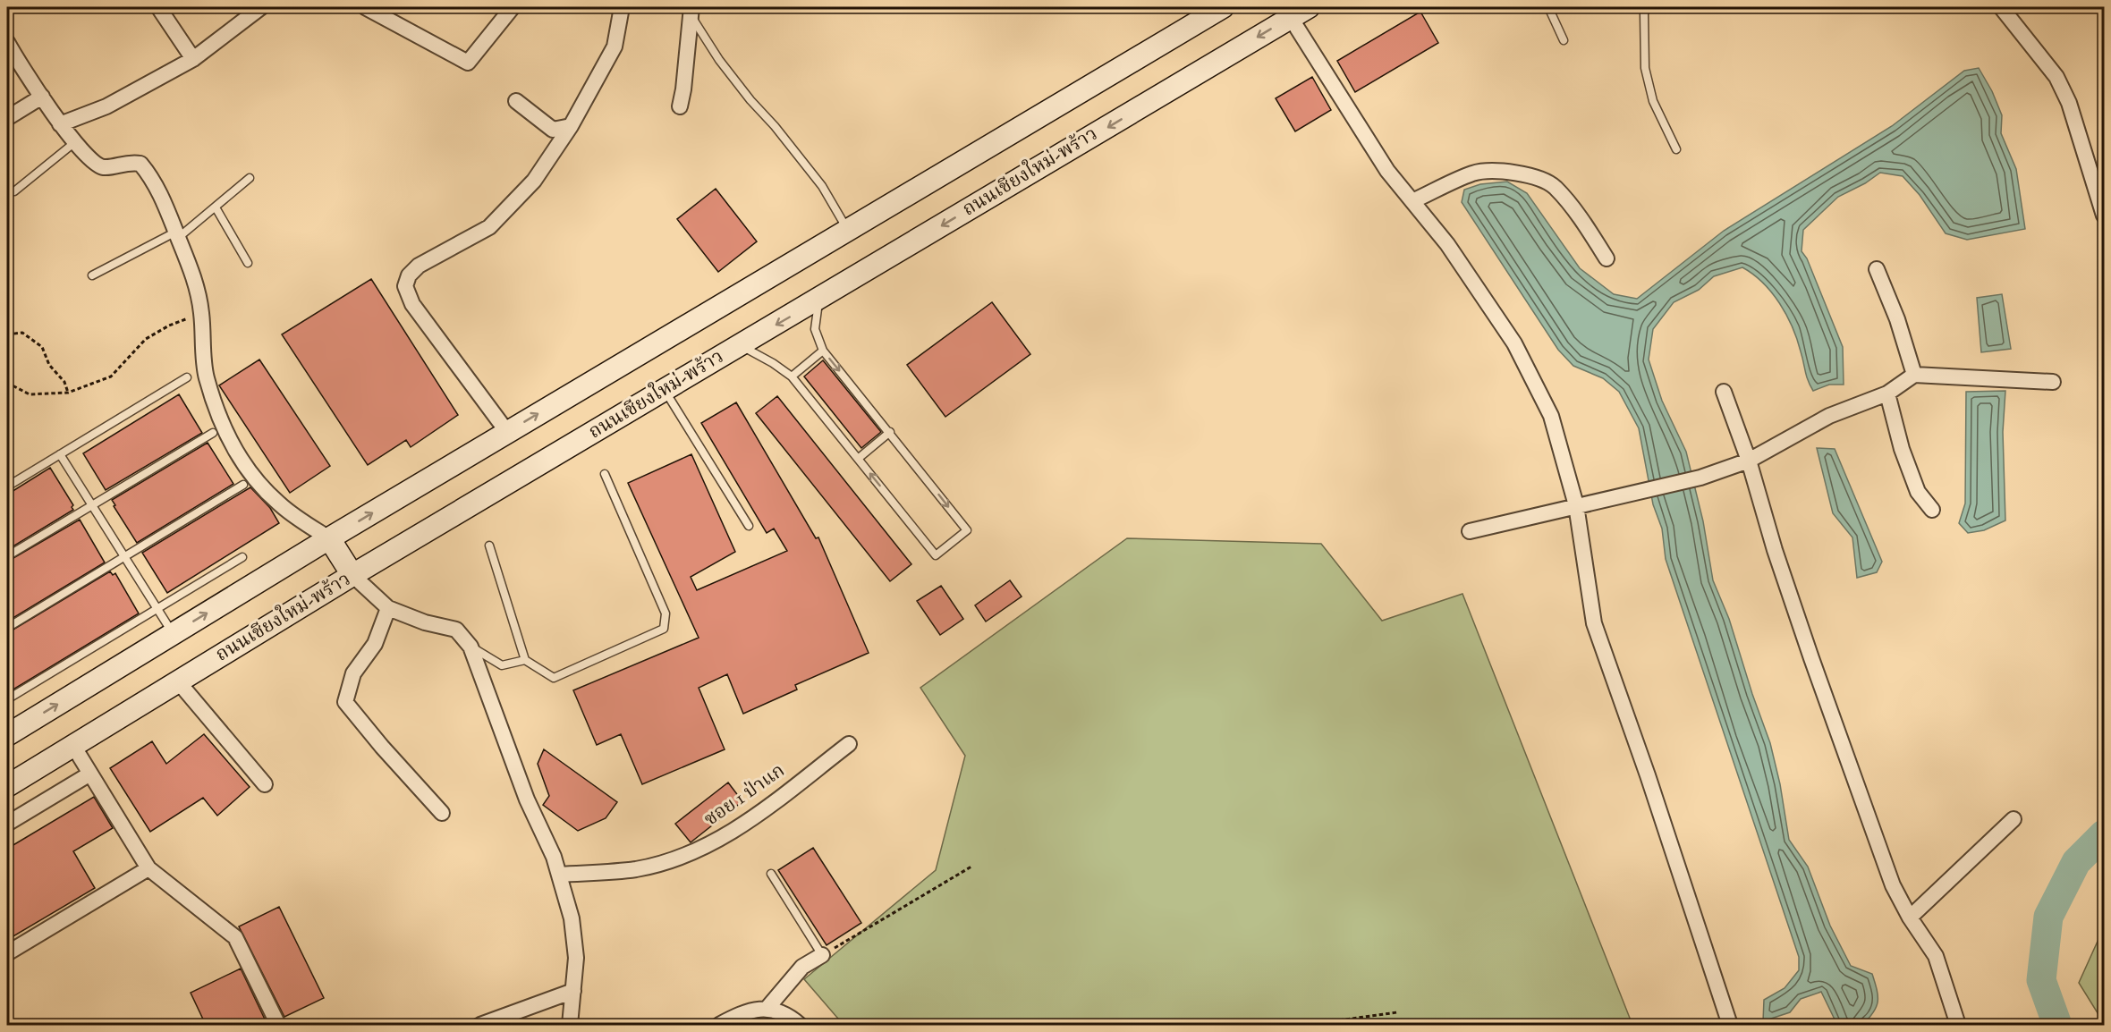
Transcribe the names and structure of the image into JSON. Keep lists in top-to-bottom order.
{
  "streets": {
    "main road": ["ถนนเชียงใหม่-พร้าว"],
    "street": ["ซอย 1 ป่าแก"]
  }
}
